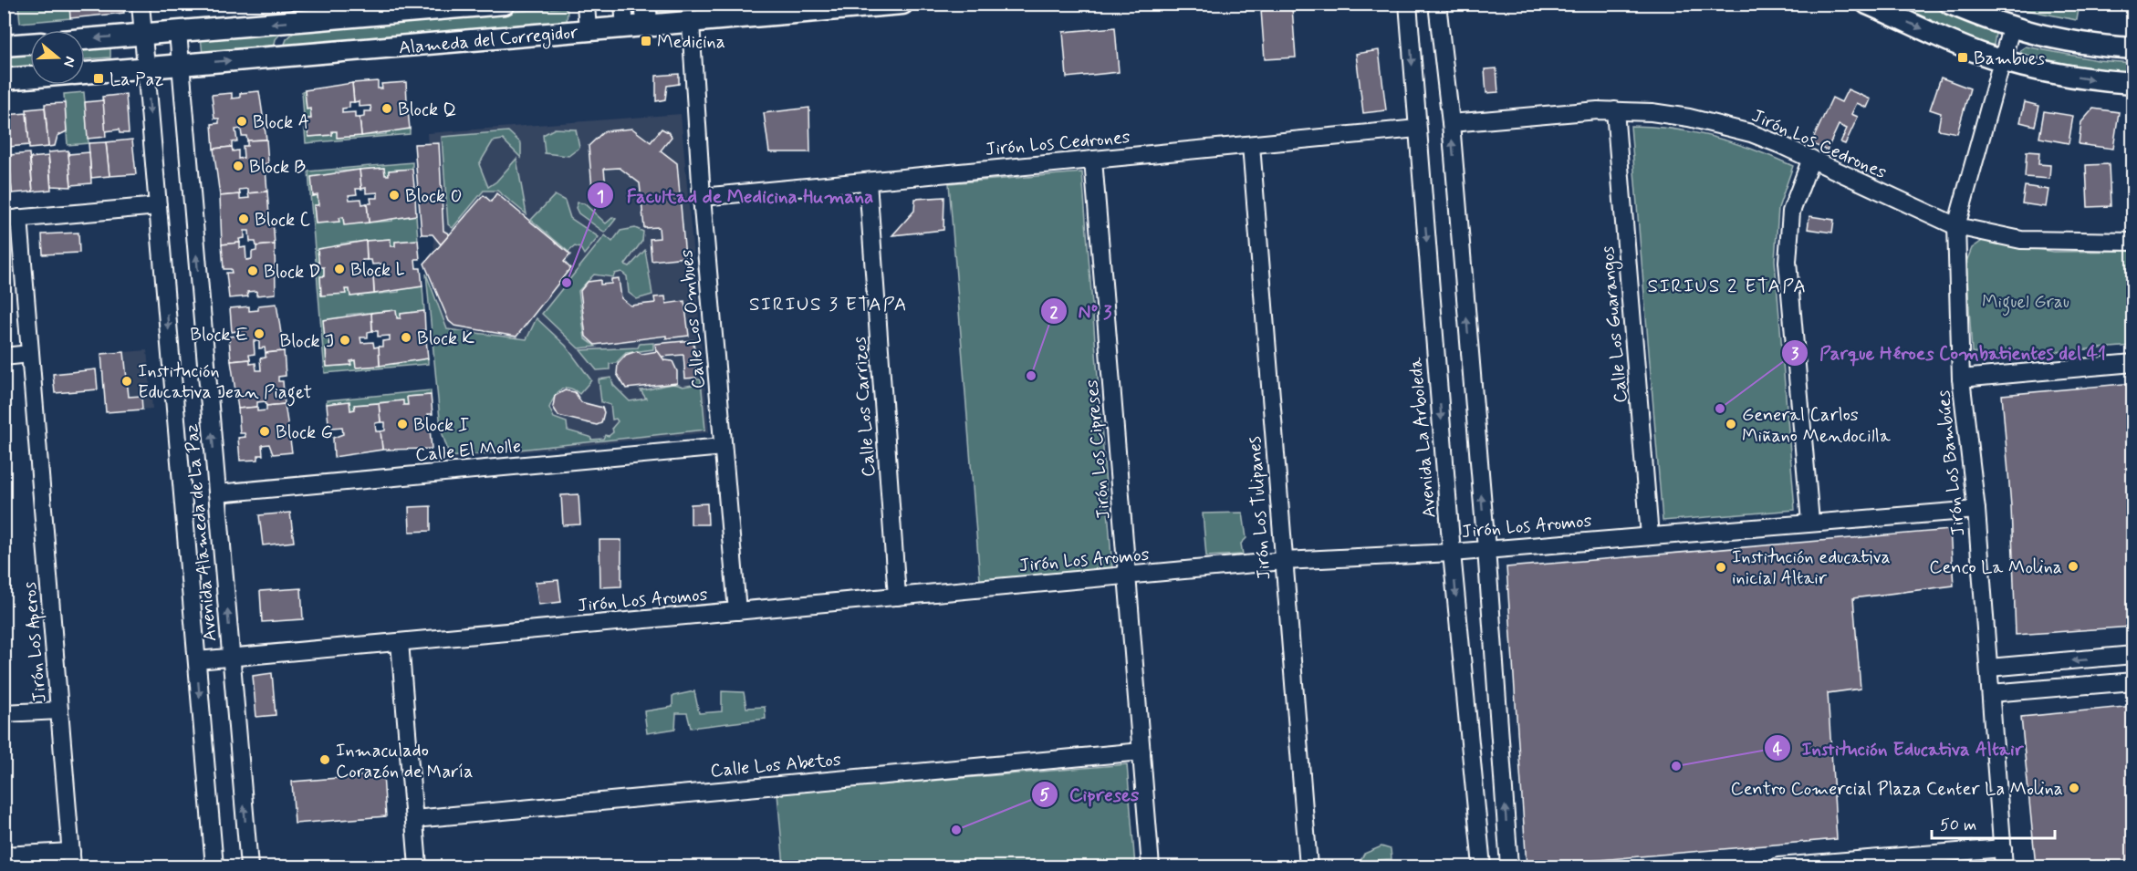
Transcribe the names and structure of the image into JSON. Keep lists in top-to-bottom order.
{
  "streets": {
    "main road": ["Alameda del Corregidor"],
    "street": [
      "Jirón Los Cedrones",
      "Calle Los Ombues",
      "Calle Los Guarangos",
      "Calle Los Carrizos",
      "Avenida La Arboleda",
      "Calle El Molle",
      "Jirón Los Cipreses",
      "Jirón Los Bambúes",
      "Jirón Los Tulipanes",
      "Jirón Los Aromos",
      "Avenida Alameda de La Paz",
      "Jirón Los Aperos",
      "Calle Los Abetos"
    ]
  },
  "crossings": [
    ["Alameda del Corregidor", "Calle Los Ombues"],
    ["Alameda del Corregidor", "Avenida Alameda de La Paz"],
    ["Jirón Los Cedrones", "Calle Los Ombues"],
    ["Jirón Los Cedrones", "Calle Los Guarangos"],
    ["Jirón Los Cedrones", "Calle Los Carrizos"],
    ["Jirón Los Cedrones", "Avenida La Arboleda"],
    ["Jirón Los Cedrones", "Jirón Los Cipreses"],
    ["Jirón Los Cedrones", "Jirón Los Bambúes"],
    ["Jirón Los Cedrones", "Jirón Los Tulipanes"],
    ["Calle Los Ombues", "Calle El Molle"],
    ["Calle Los Ombues", "Jirón Los Aromos"],
    ["Calle Los Guarangos", "Jirón Los Aromos"],
    ["Calle Los Carrizos", "Jirón Los Aromos"],
    ["Avenida La Arboleda", "Jirón Los Aromos"],
    ["Calle El Molle", "Avenida Alameda de La Paz"],
    ["Jirón Los Cipreses", "Jirón Los Aromos"],
    ["Jirón Los Cipreses", "Calle Los Abetos"],
    ["Jirón Los Bambúes", "Jirón Los Aromos"],
    ["Jirón Los Tulipanes", "Jirón Los Aromos"],
    ["Jirón Los Aromos", "Avenida Alameda de La Paz"]
  ],
  "districts": ["SIRIUS 2 ETAPA", "SIRIUS 3 ETAPA"],
  "parks": ["Miguel Grau"],
  "places": {
    "transit": ["Medicina", "Bambues", "La Paz"],
    "other": [
      "Block Q",
      "Block A",
      "Block B",
      "Block O",
      "Block C",
      "Block L",
      "Block D",
      "Facultad de Medicina Humana",
      "Block E",
      "Block K",
      "Block J",
      "Nº 3",
      "Institución Educativa Jean Piaget",
      "Parque Héroes Combatientes del 41",
      "Block I",
      "General Carlos Miñano Mendocilla",
      "Block G",
      "Cenco La Molina",
      "Institución educativa inicial Altair",
      "Inmaculado Corazón de María",
      "Institución Educativa Altair",
      "Centro Comercial Plaza Center La Molina",
      "Cipreses"
    ]
  },
  "scale_bar": "50 m",
  "north": "right"
}
